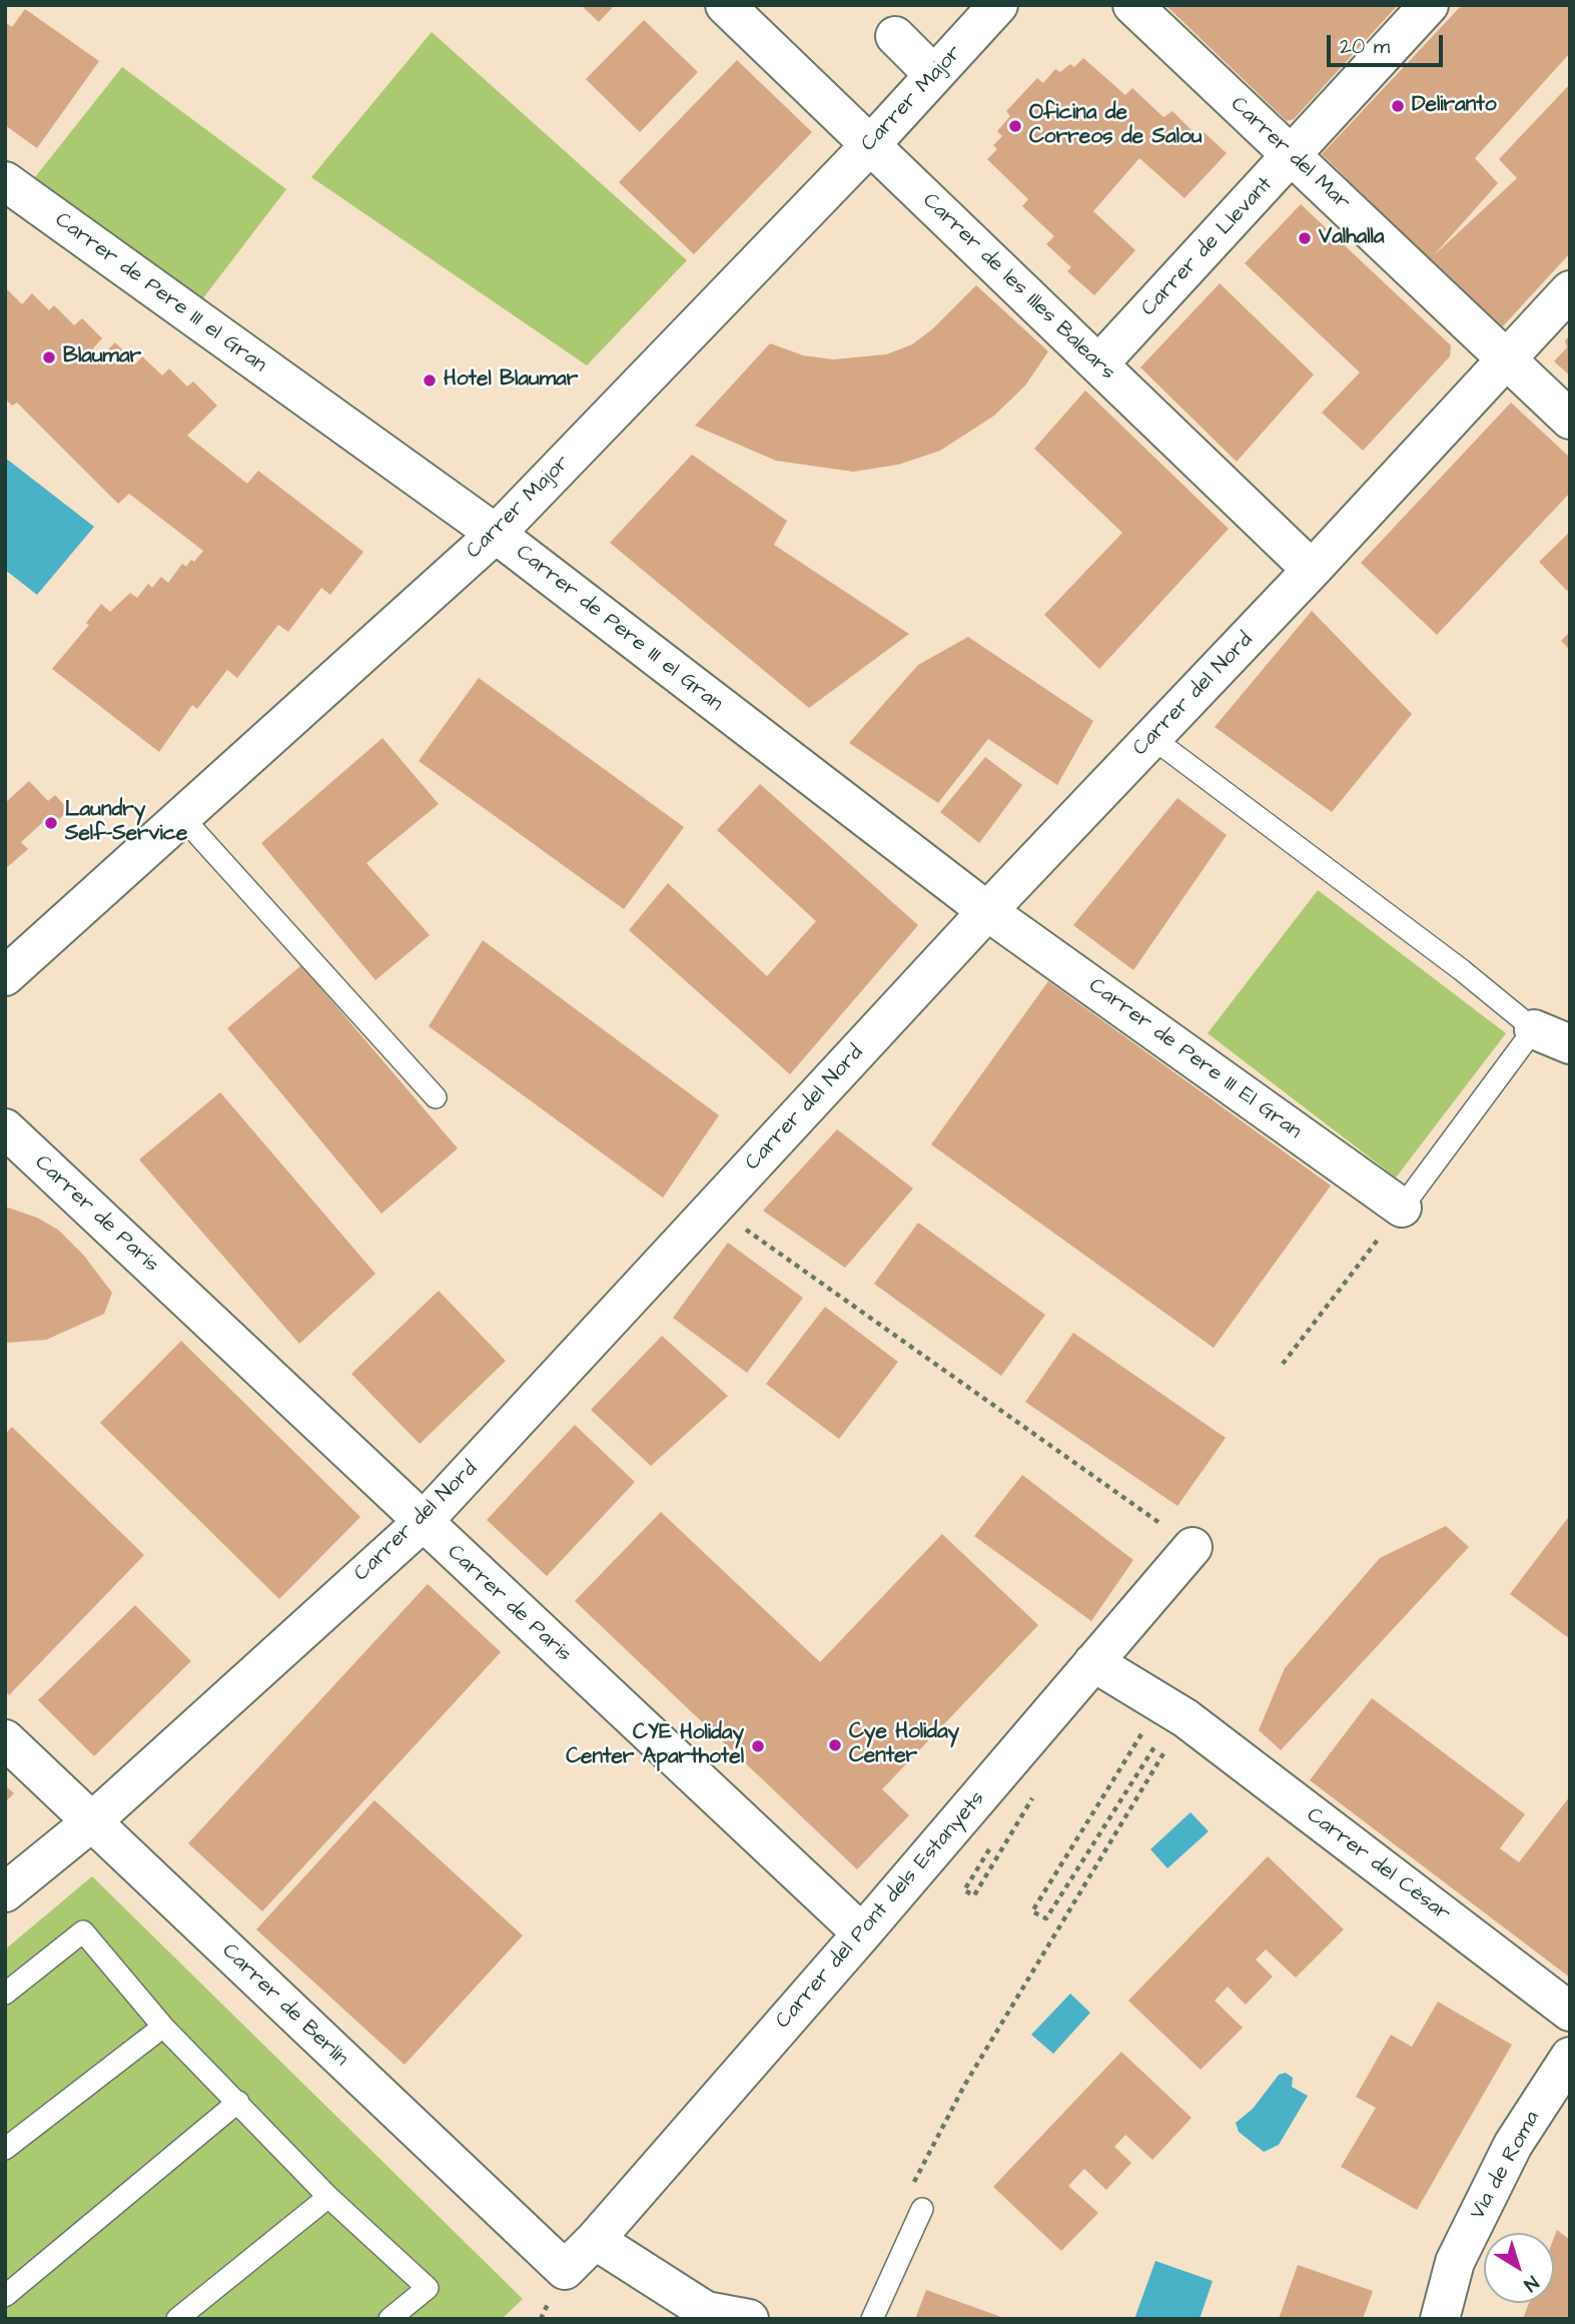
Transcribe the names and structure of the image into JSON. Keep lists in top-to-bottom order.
{
  "streets": {
    "street": [
      "Carrer Major",
      "Carrer del Mar",
      "Carrer de Llevant",
      "Carrer de les Illes Balears",
      "Carrer de Pere III el Gran",
      "Carrer del Nord",
      "Carrer de Pere III El Gran",
      "Carrer de París",
      "Carrer del Cèsar",
      "Carrer del Pont dels Estanyets",
      "Carrer de Berlín",
      "Via de Roma"
    ]
  },
  "crossings": [
    ["Carrer Major", "Carrer de les Illes Balears"],
    ["Carrer Major", "Carrer de Pere III el Gran"],
    ["Carrer del Mar", "Carrer de Llevant"],
    ["Carrer del Mar", "Carrer del Nord"],
    ["Carrer de Llevant", "Carrer de les Illes Balears"],
    ["Carrer de les Illes Balears", "Carrer del Nord"],
    ["Carrer de Pere III el Gran", "Carrer del Nord"],
    ["Carrer de Pere III el Gran", "Carrer de Pere III El Gran"],
    ["Carrer del Nord", "Carrer de Pere III El Gran"],
    ["Carrer del Nord", "Carrer de París"],
    ["Carrer del Nord", "Carrer de Berlín"],
    ["Carrer de París", "Carrer del Pont dels Estanyets"],
    ["Carrer del Cèsar", "Carrer del Pont dels Estanyets"],
    ["Carrer del Pont dels Estanyets", "Carrer de Berlín"]
  ],
  "places": [
    "Deliranto",
    "Oficina de Correos de Salou",
    "Valhalla",
    "Blaumar",
    "Hotel Blaumar",
    "Laundry Self-Service",
    "Cye Holiday Center",
    "CYE Holiday Center Aparthotel"
  ],
  "scale_bar": "20 m",
  "north": "bottom right"
}
